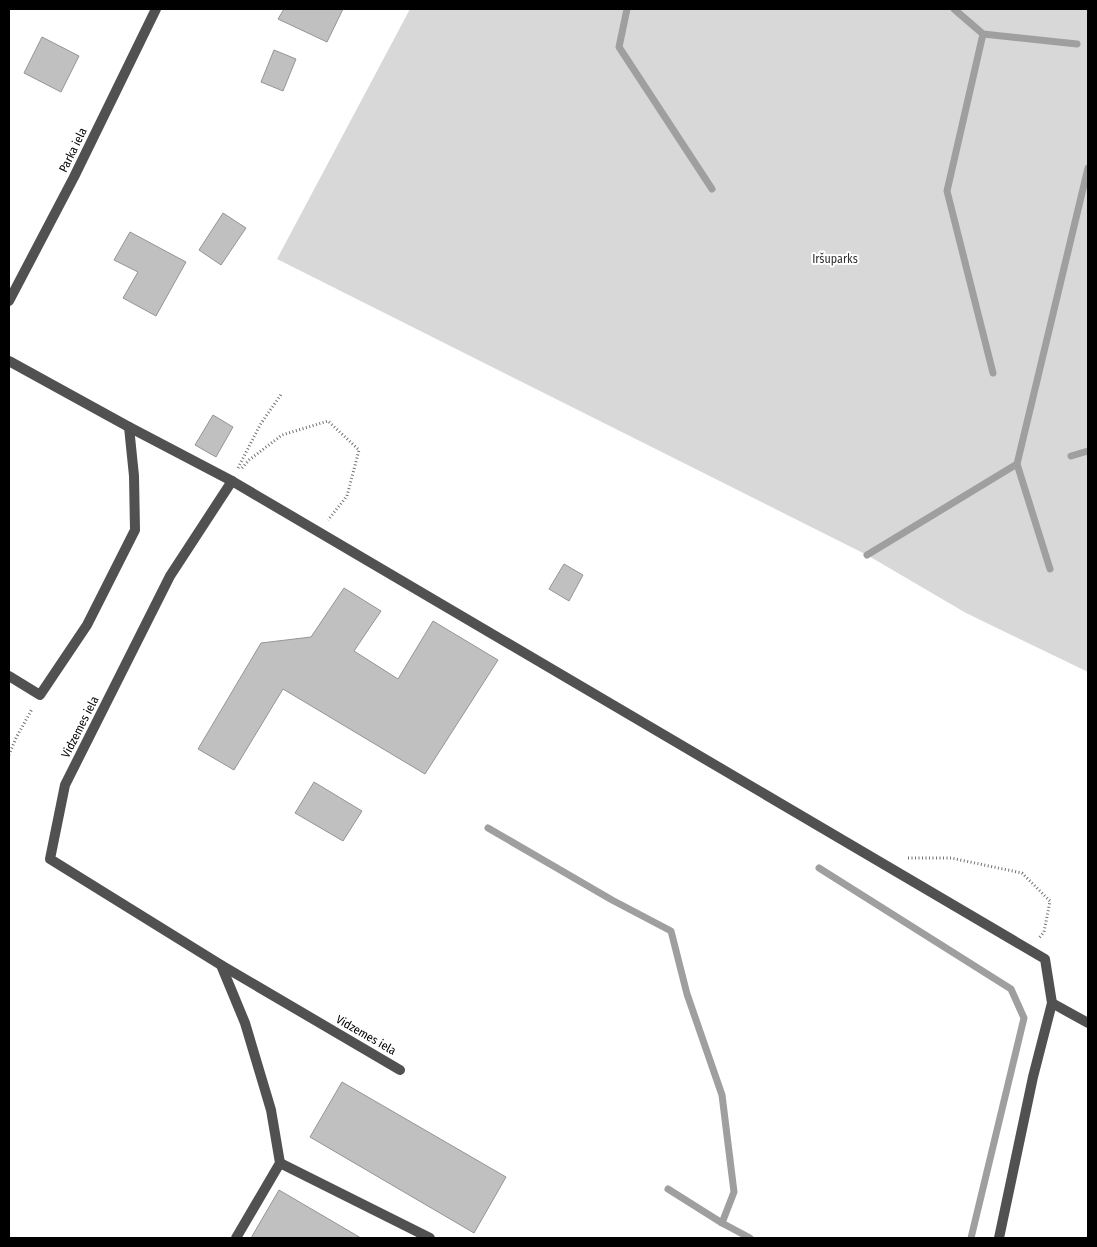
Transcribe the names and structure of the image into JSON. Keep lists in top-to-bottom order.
{
  "streets": {
    "street": ["Parka iela", "Vidzemes iela"]
  },
  "parks": ["Iršuparks"]
}
